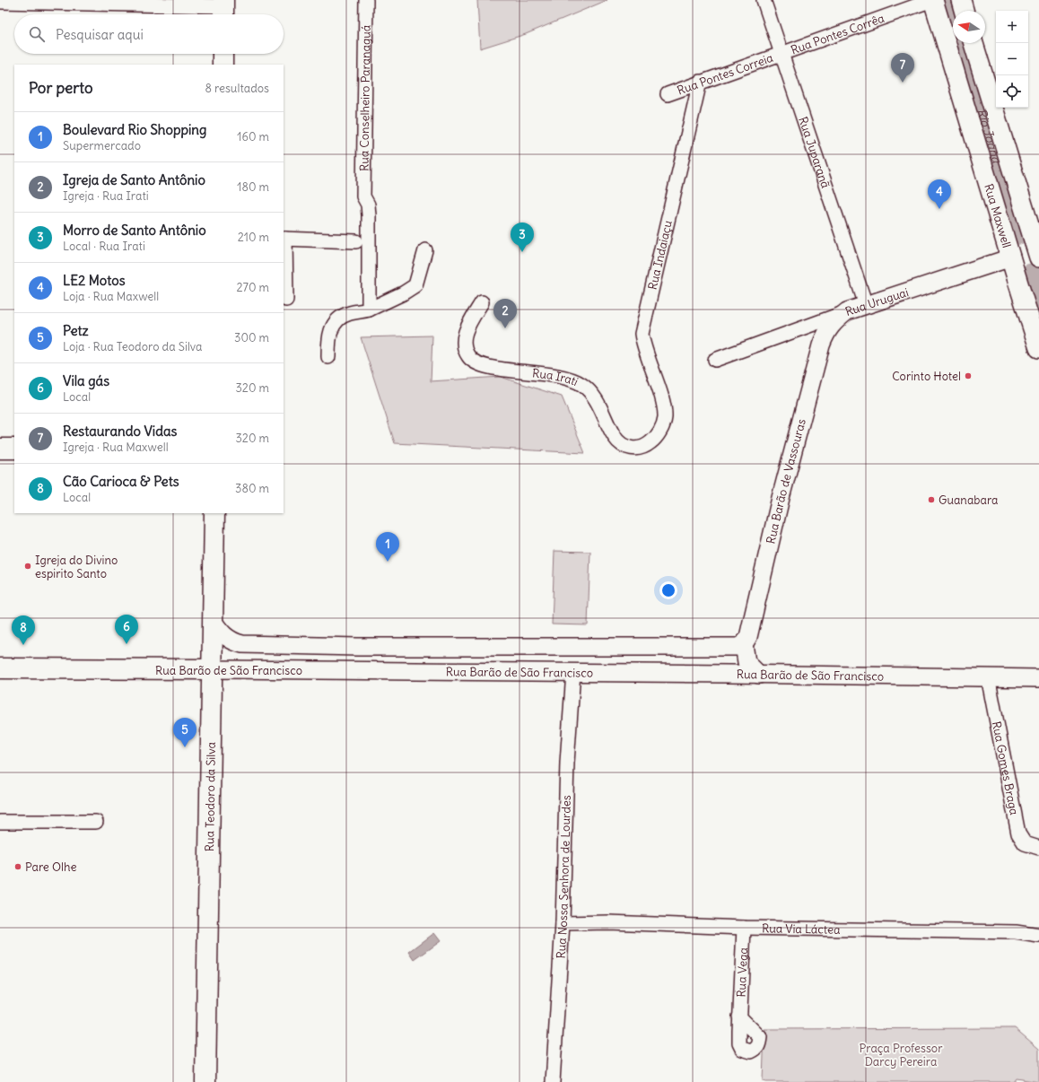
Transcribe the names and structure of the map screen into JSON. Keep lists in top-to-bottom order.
{
  "streets": {
    "main road": [
      "Rua Maxwell",
      "Rua Uruguai",
      "Rua Barão de São Francisco",
      "Rua Teodoro da Silva"
    ],
    "street": [
      "Rua Pontes Corrêa",
      "Rua Pontes Correia",
      "Rua Conselheiro Paranaguá",
      "Rua Juparanã",
      "Rua Indaiaçu",
      "Rua Irati",
      "Rua Barão de Vassouras",
      "Rua Gomes Braga",
      "Rua Nossa Senhora de Lourdes",
      "Rua Via Láctea",
      "Rua Vega"
    ]
  },
  "crossings": [
    ["Rua Pontes Corrêa", "Rua Pontes Correia"],
    ["Rua Pontes Corrêa", "Rua Juparanã"],
    ["Rua Pontes Corrêa", "Rua Maxwell"],
    ["Rua Pontes Correia", "Rua Juparanã"],
    ["Rua Pontes Correia", "Rua Indaiaçu"],
    ["Rua Juparanã", "Rua Uruguai"],
    ["Rua Maxwell", "Rua Uruguai"],
    ["Rua Indaiaçu", "Rua Irati"],
    ["Rua Uruguai", "Rua Barão de Vassouras"],
    ["Rua Barão de São Francisco", "Rua Gomes Braga"],
    ["Rua Barão de São Francisco", "Rua Teodoro da Silva"],
    ["Rua Barão de São Francisco", "Rua Nossa Senhora de Lourdes"],
    ["Rua Nossa Senhora de Lourdes", "Rua Via Láctea"],
    ["Rua Via Láctea", "Rua Vega"]
  ],
  "water": ["Rio Joana"],
  "parks": ["Praça Professor Darcy Pereira"],
  "places": [
    "Corinto Hotel",
    "Guanabara",
    "Igreja do Divino espirito Santo",
    "Pare Olhe"
  ],
  "north": "left",
  "page": {
    "map_buttons": ["+", "−"],
    "search": "Pesquisar aqui",
    "pins": [
      "7",
      "4",
      "3",
      "2",
      "1",
      "6",
      "8",
      "5"
    ],
    "heading": ["Por perto", "8 resultados"],
    "list": [
      {
        "mark": "1",
        "name": "Boulevard Rio Shopping",
        "note": "Supermercado",
        "value": "160 m"
      },
      {
        "mark": "2",
        "name": "Igreja de Santo Antônio",
        "note": "Igreja · Rua Irati",
        "value": "180 m"
      },
      {
        "mark": "3",
        "name": "Morro de Santo Antônio",
        "note": "Local · Rua Irati",
        "value": "210 m"
      },
      {
        "mark": "4",
        "name": "LE2 Motos",
        "note": "Loja · Rua Maxwell",
        "value": "270 m"
      },
      {
        "mark": "5",
        "name": "Petz",
        "note": "Loja · Rua Teodoro da Silva",
        "value": "300 m"
      },
      {
        "mark": "6",
        "name": "Vila gás",
        "note": "Local",
        "value": "320 m"
      },
      {
        "mark": "7",
        "name": "Restaurando Vidas",
        "note": "Igreja · Rua Maxwell",
        "value": "320 m"
      },
      {
        "mark": "8",
        "name": "Cão Carioca & Pets",
        "note": "Local",
        "value": "380 m"
      }
    ]
  }
}
